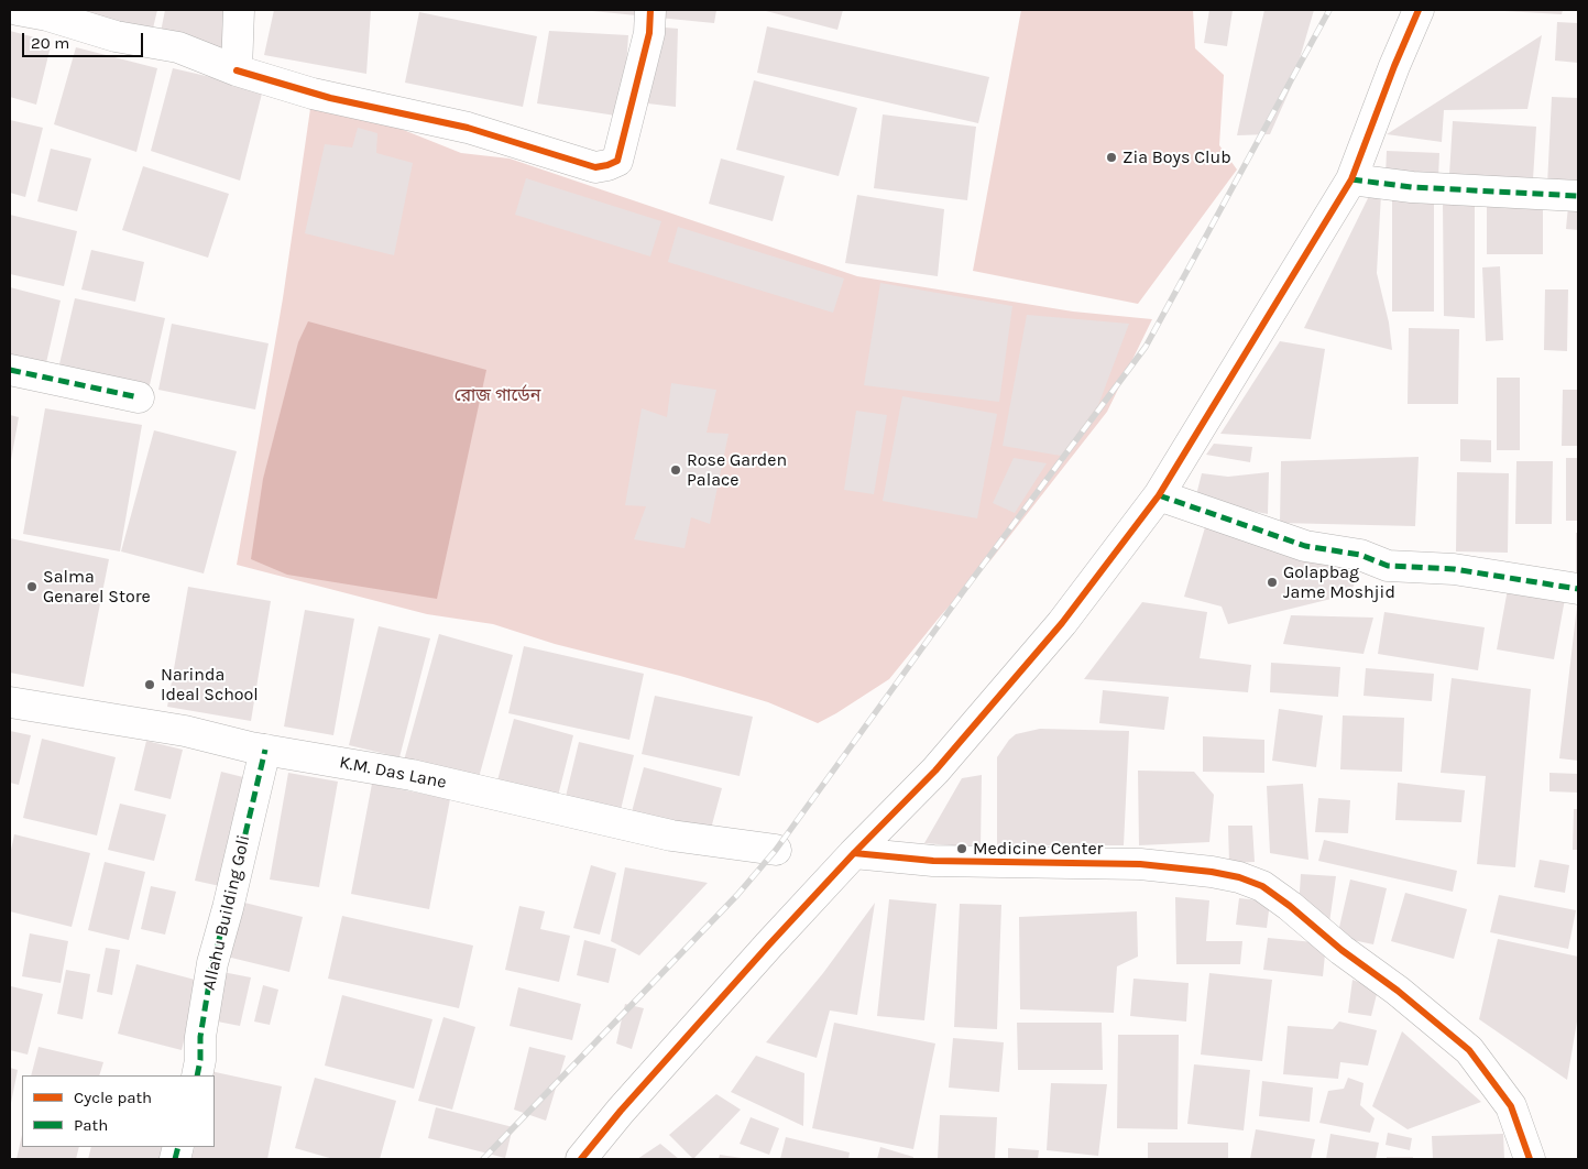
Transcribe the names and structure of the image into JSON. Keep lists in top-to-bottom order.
{
  "streets": {
    "street": ["K.M. Das Lane", "Allahu Building Goli"]
  },
  "crossings": [
    ["K.M. Das Lane", "Allahu Building Goli"]
  ],
  "parks": ["রোজ গার্ডেন"],
  "places": [
    "Zia Boys Club",
    "Rose Garden Palace",
    "Golapbag Jame Moshjid",
    "Salma Genarel Store",
    "Narinda Ideal School",
    "Medicine Center"
  ],
  "legend": ["Cycle path", "Path"],
  "scale_bar": "20 m"
}
